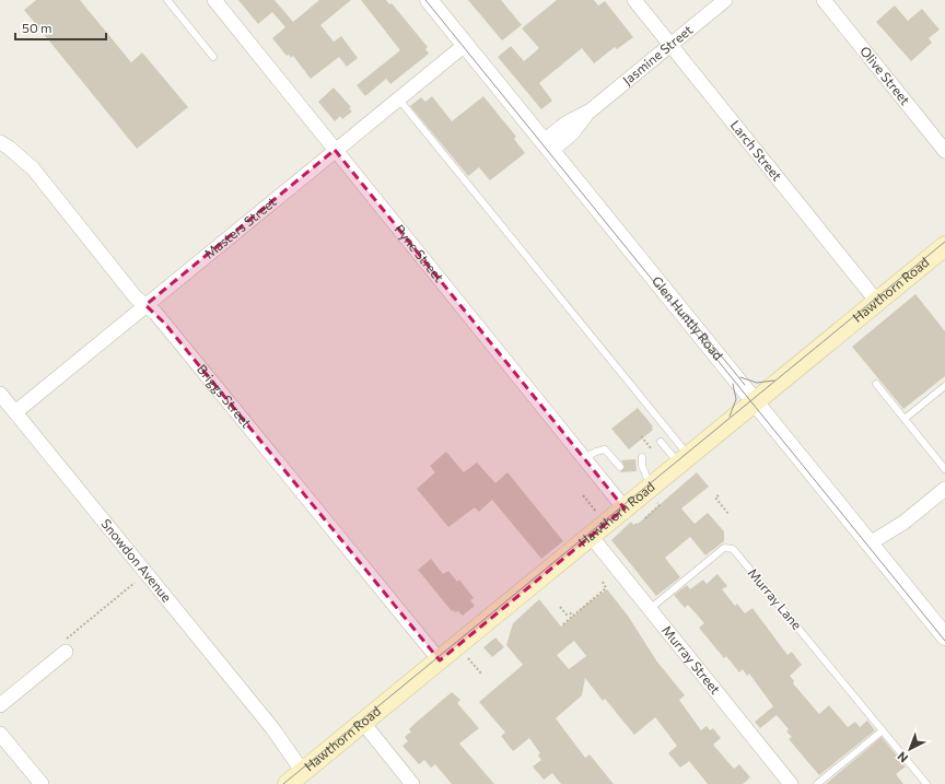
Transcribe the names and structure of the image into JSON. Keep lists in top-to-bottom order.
{
  "streets": {
    "main road": ["Hawthorn Road"],
    "street": [
      "Jasmine Street",
      "Olive Street",
      "Larch Street",
      "Masters Street",
      "Pyne Street",
      "Glen Huntly Road",
      "Briggs Street",
      "Snowdon Avenue",
      "Murray Street"
    ],
    "lane": ["Murray Lane"]
  },
  "crossings": [
    ["Jasmine Street", "Larch Street"],
    ["Jasmine Street", "Glen Huntly Road"],
    ["Larch Street", "Hawthorn Road"],
    ["Masters Street", "Pyne Street"],
    ["Masters Street", "Glen Huntly Road"],
    ["Masters Street", "Briggs Street"],
    ["Masters Street", "Snowdon Avenue"],
    ["Pyne Street", "Hawthorn Road"],
    ["Hawthorn Road", "Glen Huntly Road"],
    ["Hawthorn Road", "Briggs Street"],
    ["Hawthorn Road", "Snowdon Avenue"],
    ["Hawthorn Road", "Murray Street"],
    ["Murray Lane", "Murray Street"]
  ],
  "scale_bar": "50 m",
  "north": "bottom left"
}
